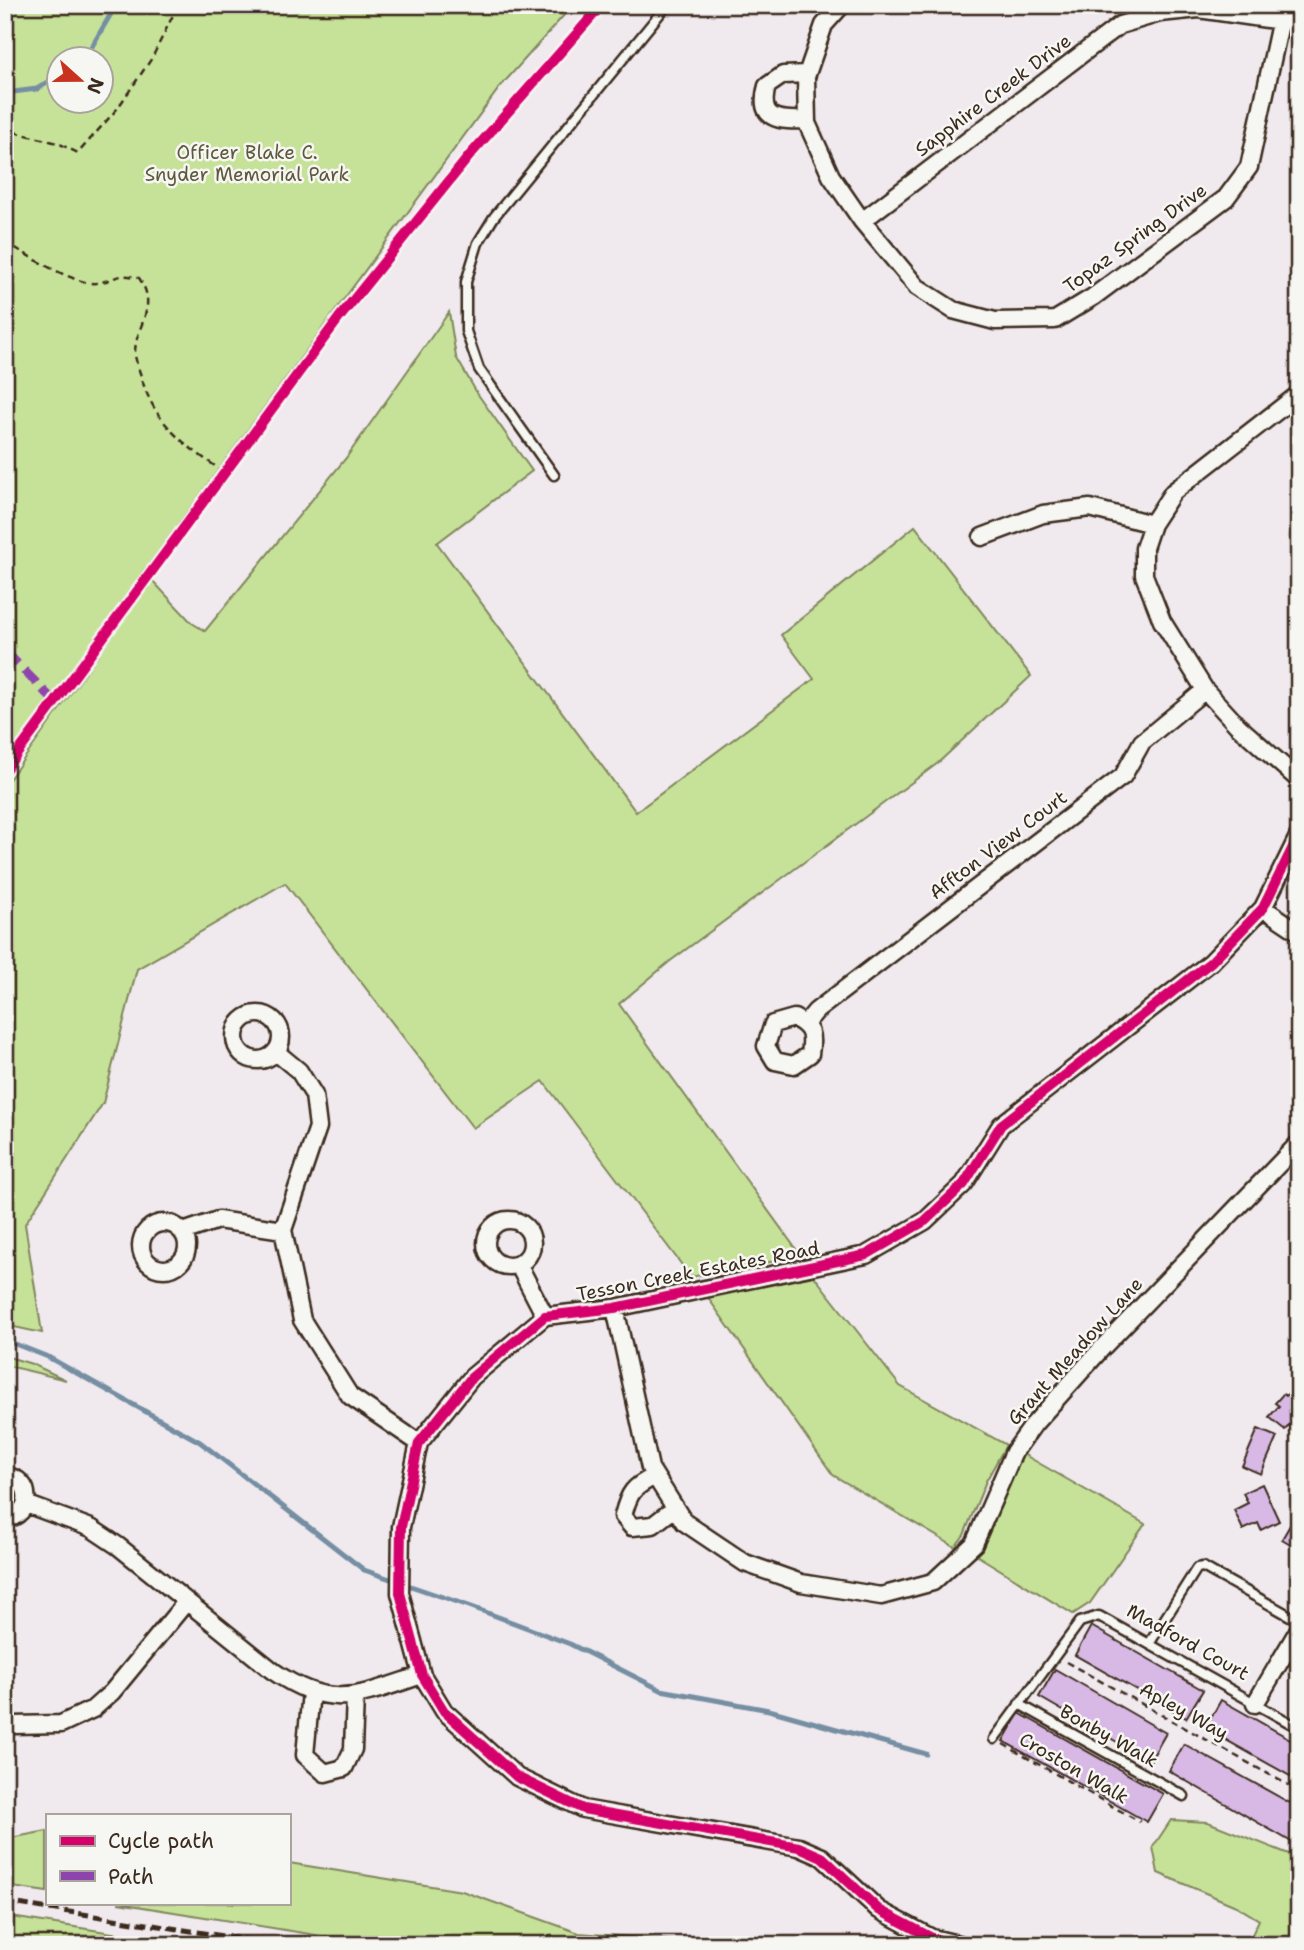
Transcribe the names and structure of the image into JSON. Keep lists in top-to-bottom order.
{
  "streets": {
    "street": [
      "Sapphire Creek Drive",
      "Topaz Spring Drive",
      "Affton View Court",
      "Tesson Creek Estates Road",
      "Grant Meadow Lane",
      "Madford Court"
    ],
    "lane": ["Bonby Walk"],
    "path": ["Apley Way", "Croston Walk"]
  },
  "crossings": [
    ["Sapphire Creek Drive", "Topaz Spring Drive"],
    ["Tesson Creek Estates Road", "Grant Meadow Lane"],
    ["Madford Court", "Apley Way"],
    ["Madford Court", "Bonby Walk"],
    ["Madford Court", "Croston Walk"]
  ],
  "parks": ["Officer Blake C. Snyder Memorial Park"],
  "legend": ["Cycle path", "Path"],
  "north": "right"
}
